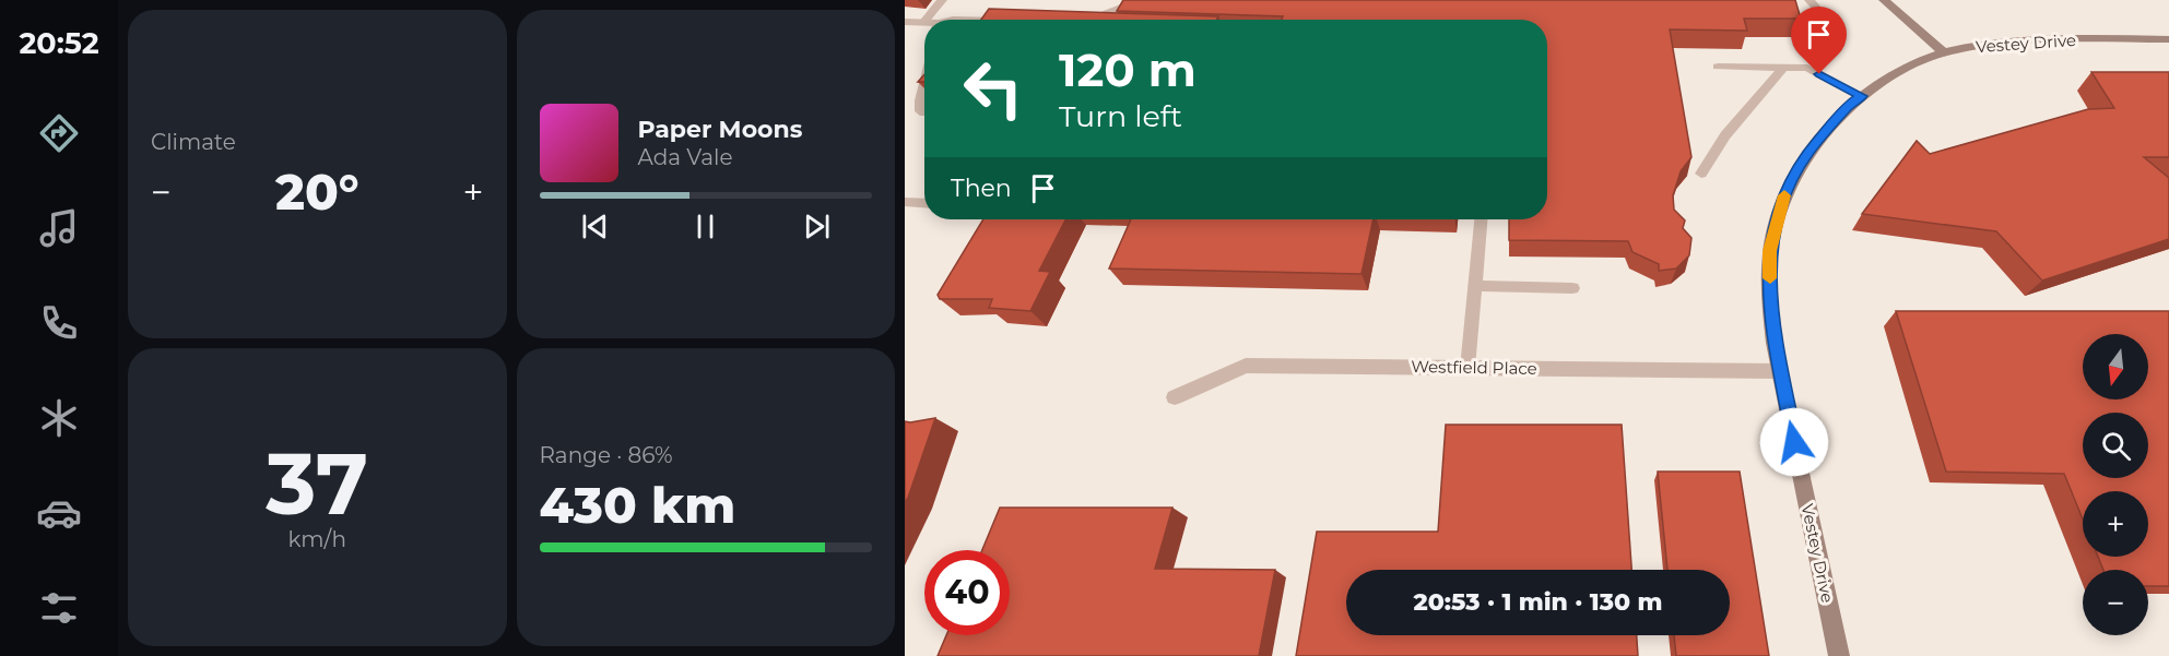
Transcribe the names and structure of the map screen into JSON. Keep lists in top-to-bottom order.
{
  "streets": {
    "street": ["Vestey Drive", "Westfield Place"]
  },
  "crossings": [
    ["Vestey Drive", "Westfield Place"]
  ],
  "north": "bottom",
  "page": {
    "tabs": "20:52",
    "tile": [
      "Climate",
      ["37", "km/h"],
      ["Range · 86%", "430 km"]
    ],
    "turn": ["120 m", "Turn left"],
    "song": ["Paper Moons", "Ada Vale"],
    "then": "Then",
    "heat": ["−", "20°", "+"],
    "map_buttons": ["+", "−"],
    "limit": "40",
    "trip": "20:53 · 1 min · 130 m"
  }
}
